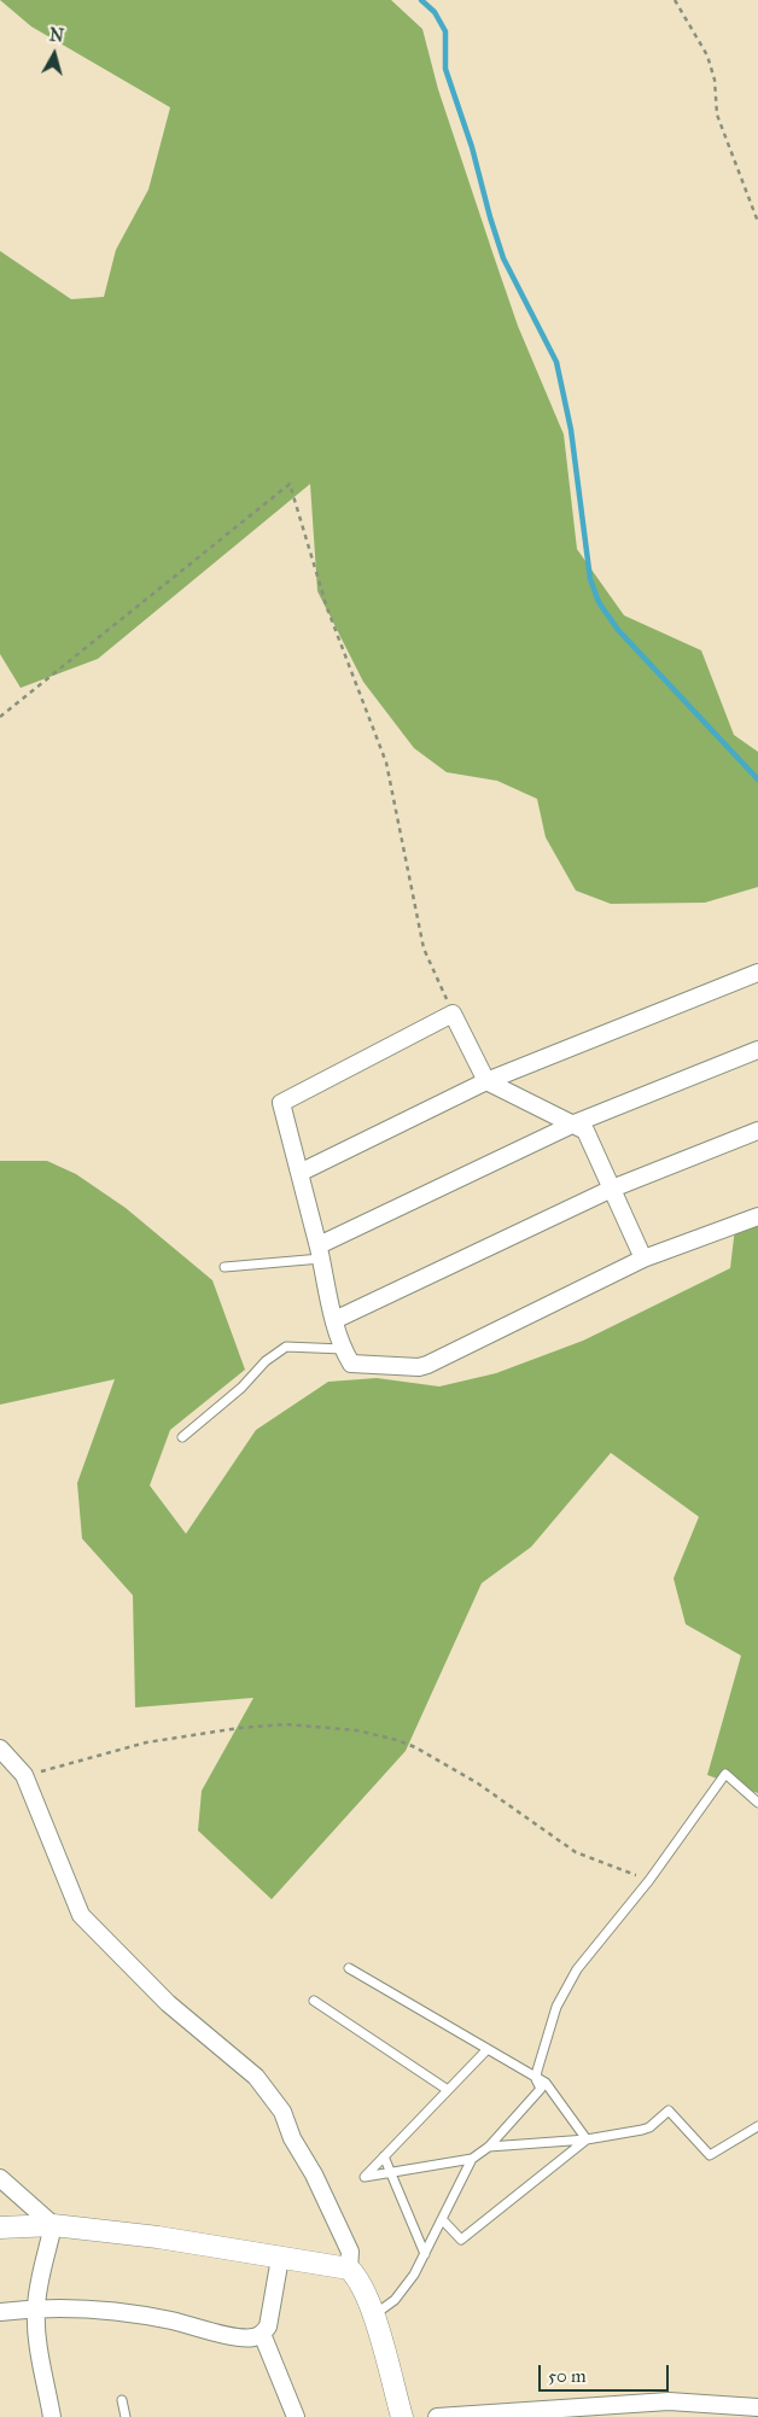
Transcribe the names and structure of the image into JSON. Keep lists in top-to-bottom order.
{
  "scale_bar": "50 m",
  "north": "top"
}
